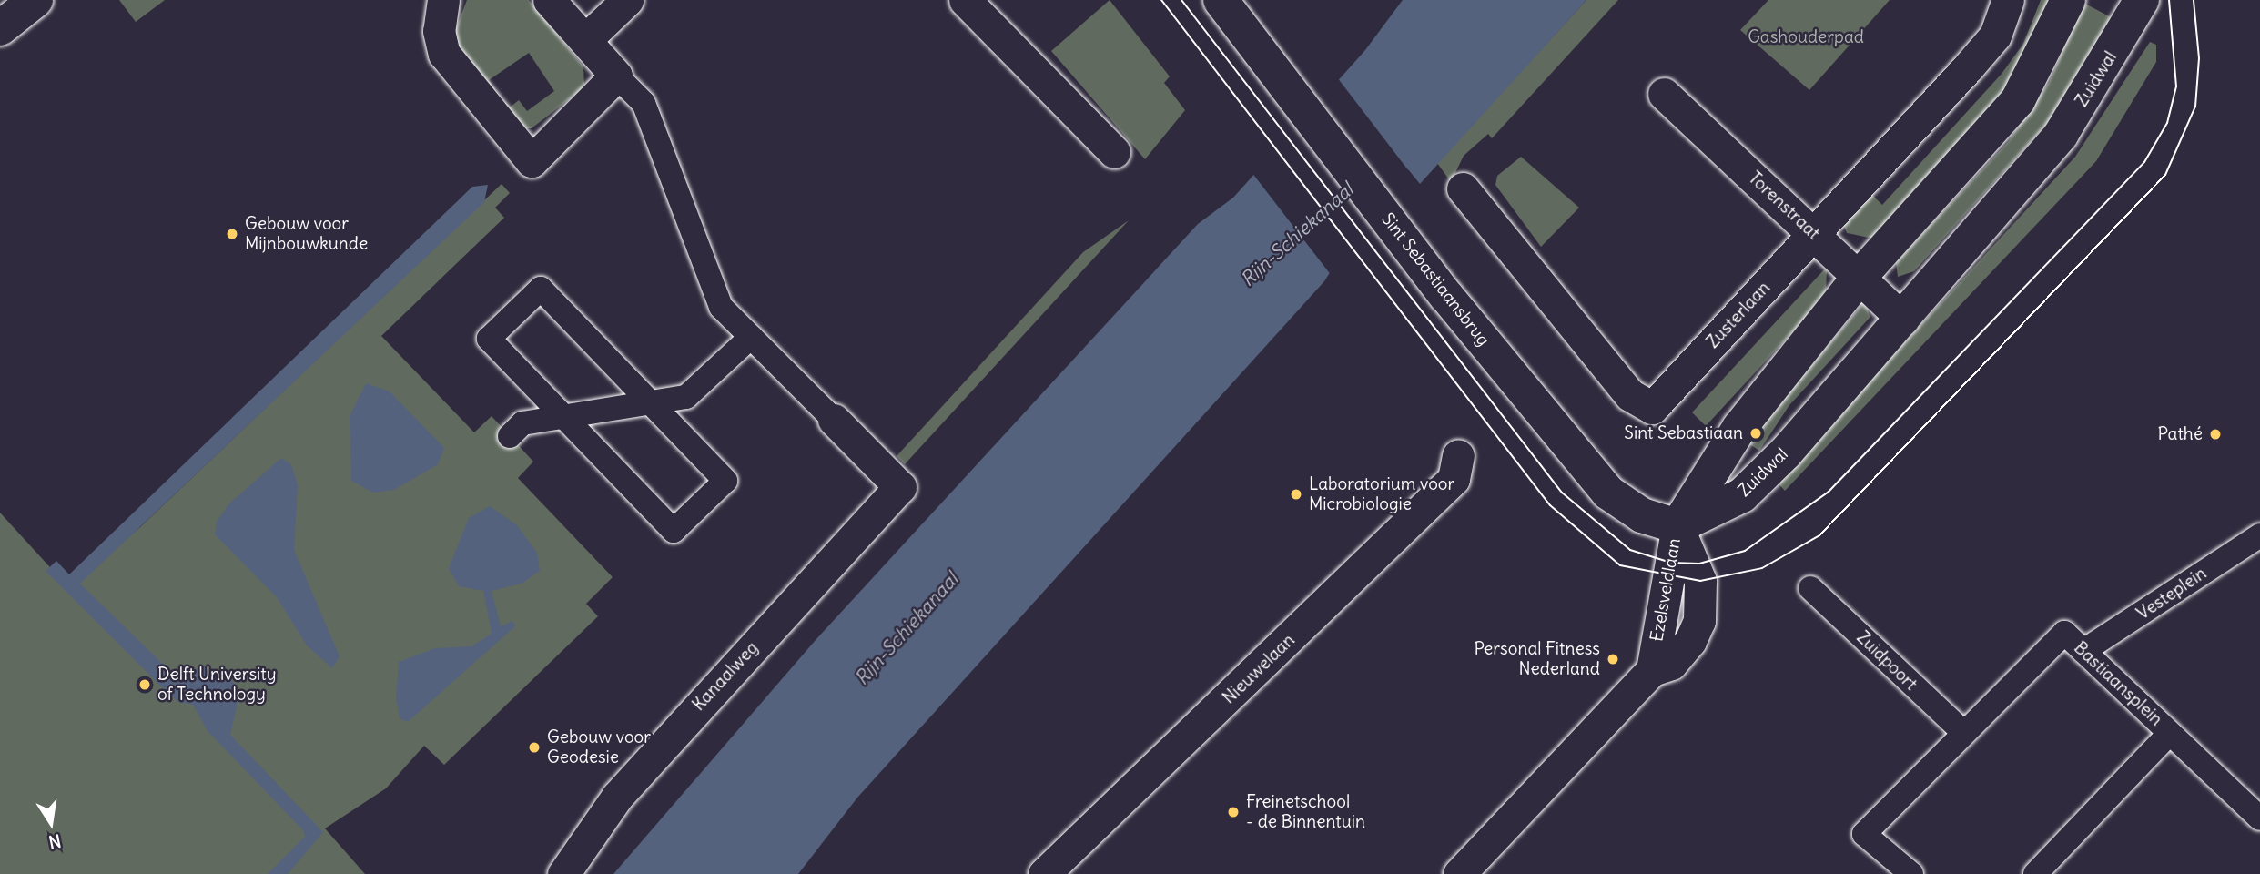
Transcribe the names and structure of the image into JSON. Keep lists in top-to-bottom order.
{
  "streets": {
    "main road": ["Zuidwal", "Sint Sebastiaansbrug"],
    "street": [
      "Torenstraat",
      "Zusterlaan",
      "Ezelsveldlaan",
      "Vesteplein",
      "Zuidpoort",
      "Nieuwelaan",
      "Kanaalweg",
      "Bastiaansplein"
    ]
  },
  "crossings": [
    ["Zuidwal", "Torenstraat"],
    ["Zuidwal", "Sint Sebastiaansbrug"],
    ["Zuidwal", "Ezelsveldlaan"],
    ["Torenstraat", "Zusterlaan"],
    ["Sint Sebastiaansbrug", "Ezelsveldlaan"],
    ["Vesteplein", "Bastiaansplein"],
    ["Zuidpoort", "Bastiaansplein"]
  ],
  "water": ["Rijn-Schiekanaal"],
  "parks": ["Gashouderpad"],
  "places": [
    "Gebouw voor Mijnbouwkunde",
    "Sint Sebastiaan",
    "Pathé",
    "Laboratorium voor Microbiologie",
    "Personal Fitness Nederland",
    "Delft University of Technology",
    "Gebouw voor Geodesie",
    "Freinetschool - de Binnentuin"
  ],
  "north": "bottom"
}
